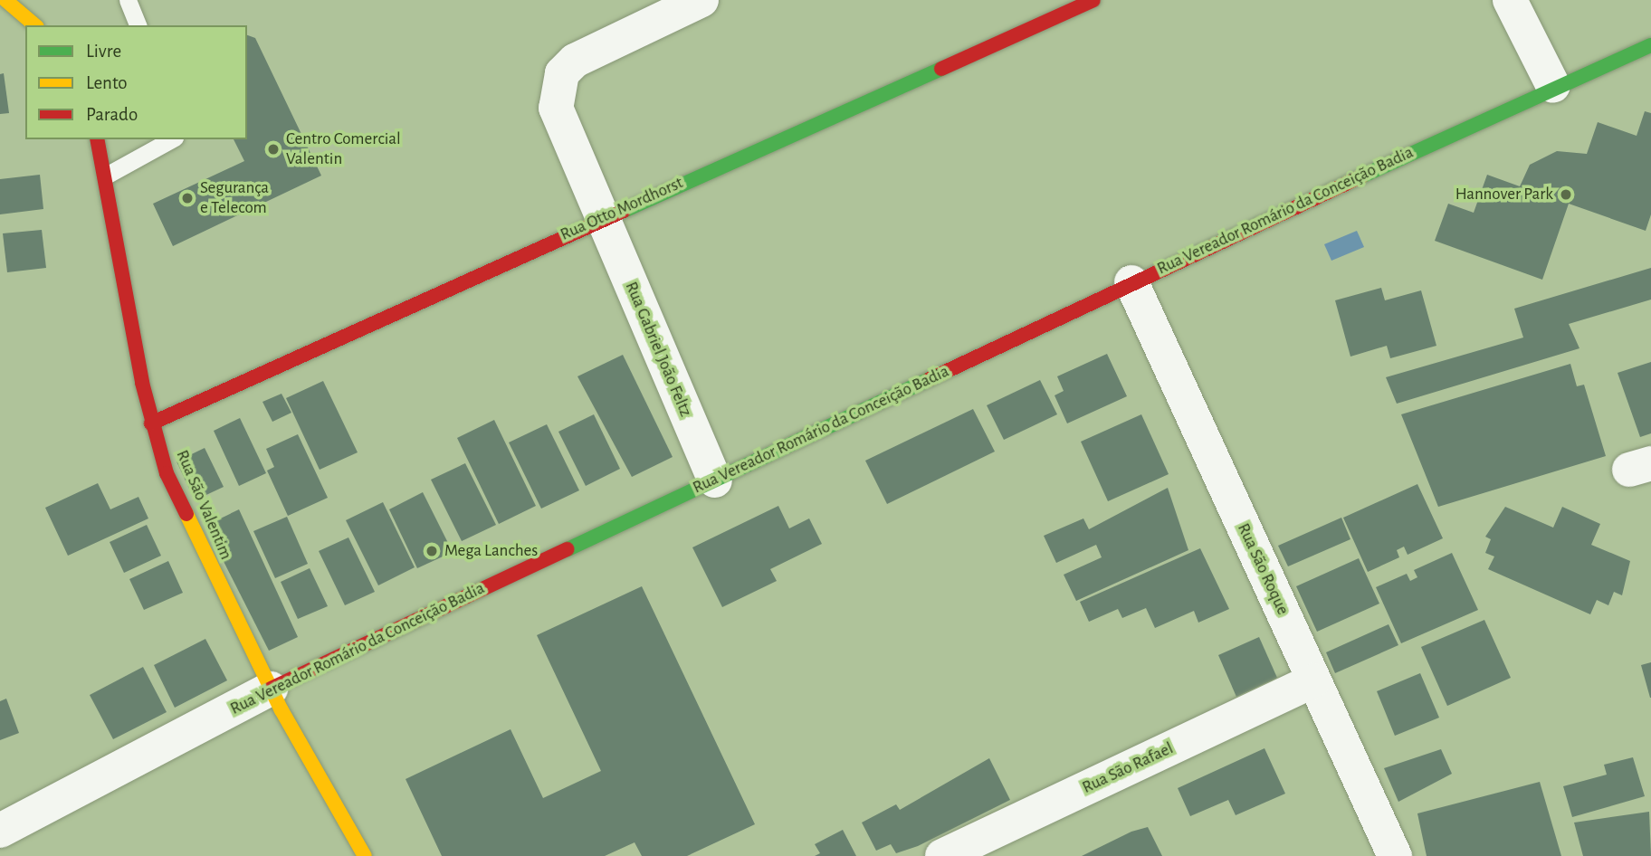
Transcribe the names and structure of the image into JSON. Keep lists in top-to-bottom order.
{
  "streets": {
    "street": [
      "Rua Otto Mordhorst",
      "Rua Vereador Romário da Conceição Badia",
      "Rua Gabriel João Feltz",
      "Rua São Valentim",
      "Rua São Roque",
      "Rua São Rafael"
    ]
  },
  "crossings": [
    ["Rua Otto Mordhorst", "Rua Gabriel João Feltz"],
    ["Rua Otto Mordhorst", "Rua São Valentim"],
    ["Rua Vereador Romário da Conceição Badia", "Rua Gabriel João Feltz"],
    ["Rua Vereador Romário da Conceição Badia", "Rua São Valentim"],
    ["Rua Vereador Romário da Conceição Badia", "Rua São Roque"],
    ["Rua São Roque", "Rua São Rafael"]
  ],
  "places": [
    "Centro Comercial Valentin",
    "Hannover Park",
    "Segurança e Telecom",
    "Mega Lanches"
  ],
  "legend": ["Livre", "Lento", "Parado"]
}
